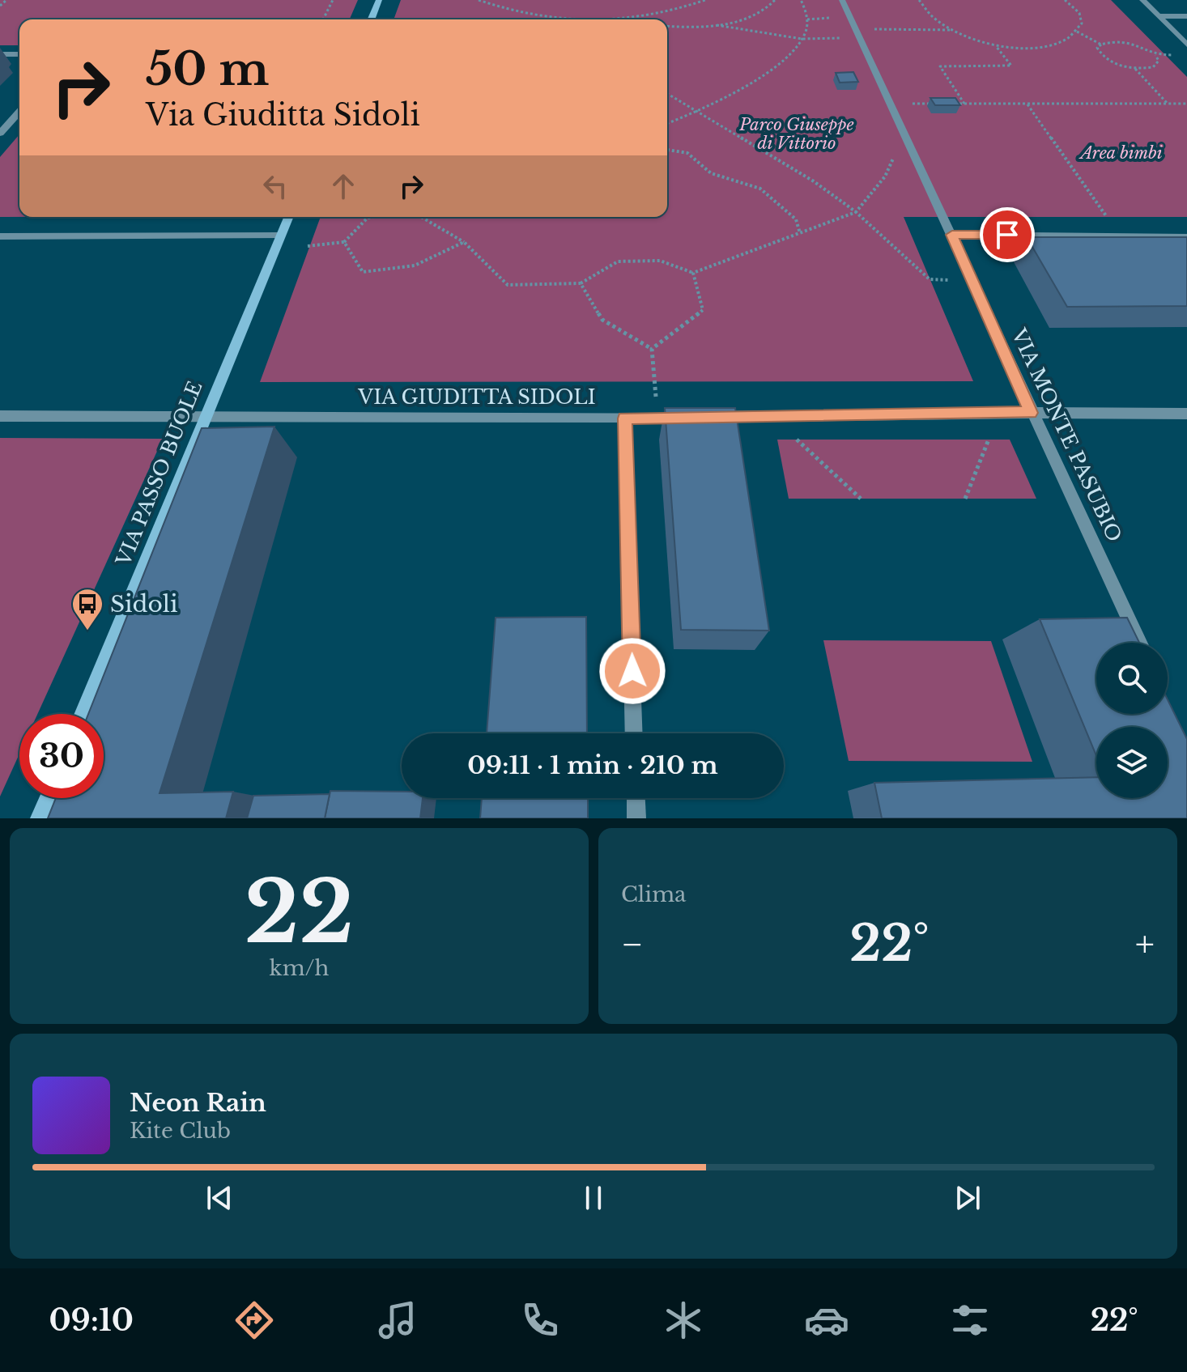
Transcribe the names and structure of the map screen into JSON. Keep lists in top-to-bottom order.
{
  "streets": {
    "street": ["VIA GIUDITTA SIDOLI", "VIA MONTE PASUBIO", "VIA PASSO BUOLE"]
  },
  "crossings": [
    ["VIA GIUDITTA SIDOLI", "VIA MONTE PASUBIO"],
    ["VIA GIUDITTA SIDOLI", "VIA PASSO BUOLE"]
  ],
  "parks": ["Parco Giuseppe di Vittorio", "Area bimbi"],
  "places": {
    "bus stop": ["Sidoli"]
  },
  "page": {
    "turn": ["50 m", "Via Giuditta Sidoli"],
    "limit": "30",
    "trip": "09:11 · 1 min · 210 m",
    "tile": [
      ["22", "km/h"],
      "Clima"
    ],
    "heat": ["−", "22°", "+"],
    "song": ["Neon Rain", "Kite Club"],
    "tabs": ["09:10", "22°"]
  }
}
